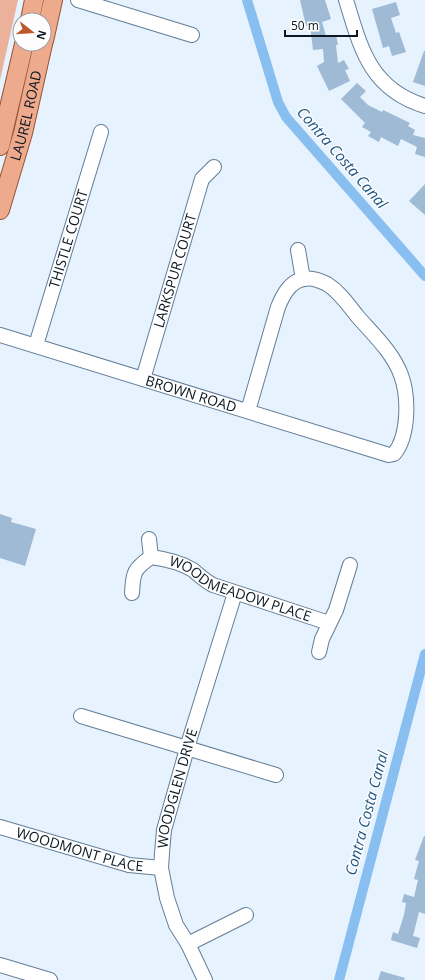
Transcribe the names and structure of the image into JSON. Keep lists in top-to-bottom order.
{
  "streets": {
    "main road": ["LAUREL ROAD"],
    "street": [
      "THISTLE COURT",
      "LARKSPUR COURT",
      "BROWN ROAD",
      "WOODMEADOW PLACE",
      "WOODGLEN DRIVE",
      "WOODMONT PLACE"
    ]
  },
  "crossings": [
    ["THISTLE COURT", "BROWN ROAD"],
    ["LARKSPUR COURT", "BROWN ROAD"],
    ["WOODMEADOW PLACE", "WOODGLEN DRIVE"],
    ["WOODGLEN DRIVE", "WOODMONT PLACE"]
  ],
  "water": ["Contra Costa Canal"],
  "scale_bar": "50 m",
  "north": "right"
}
